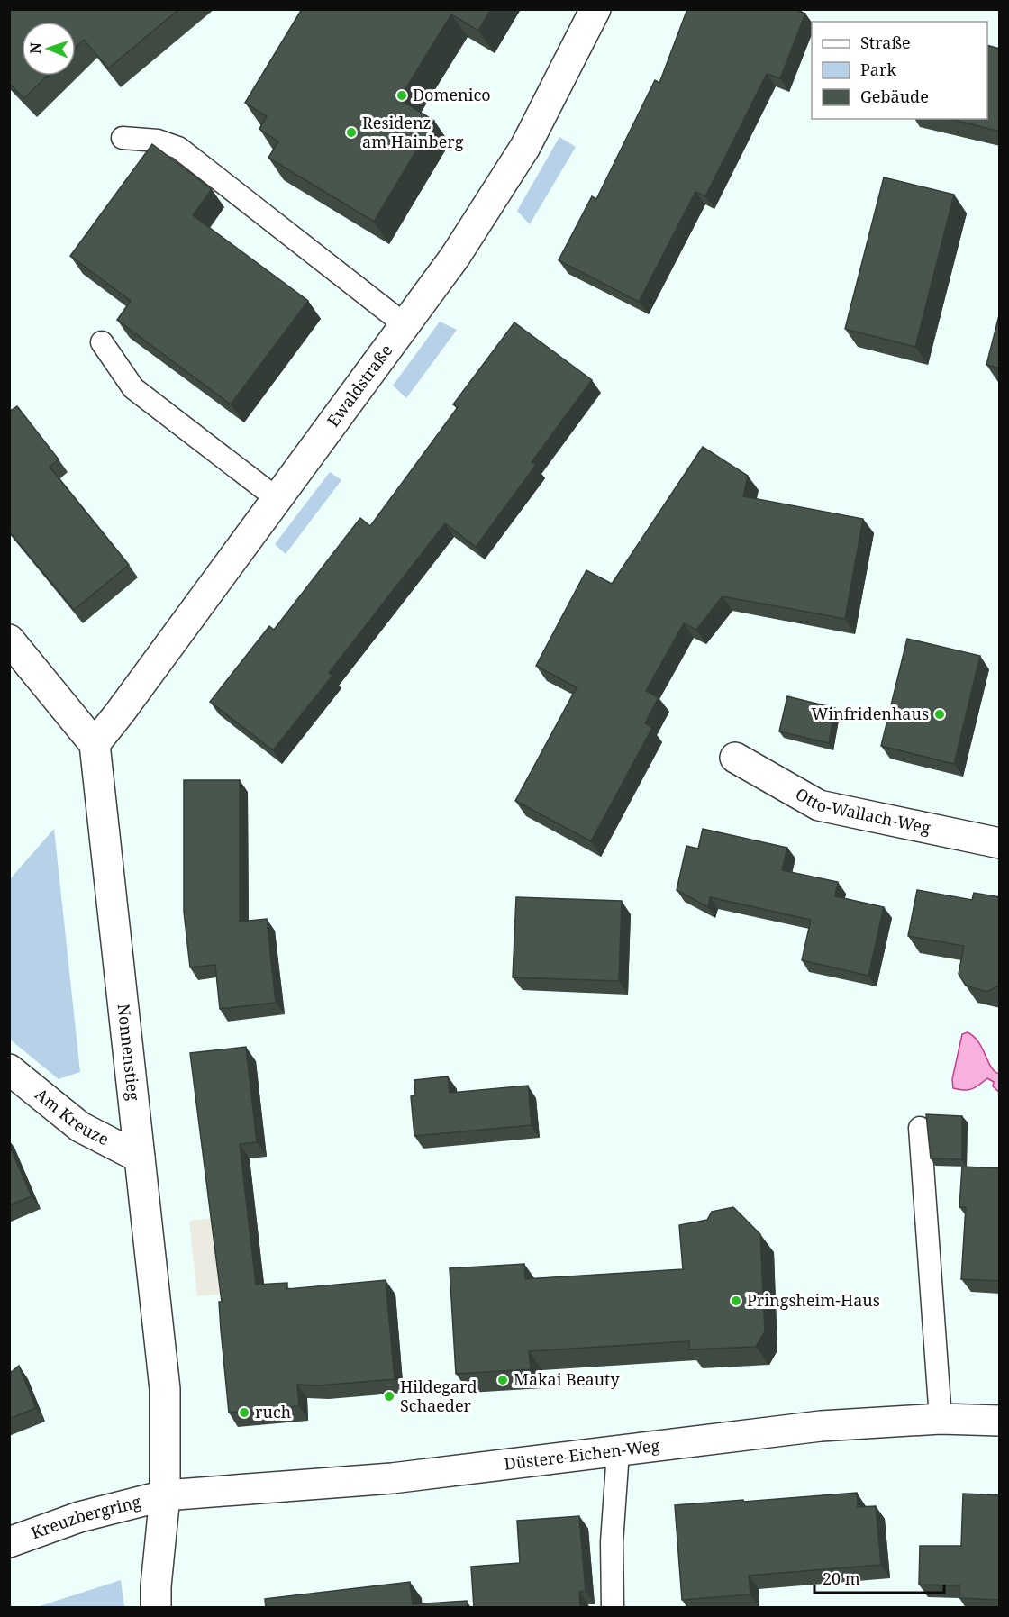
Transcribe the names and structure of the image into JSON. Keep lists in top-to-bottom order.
{
  "streets": {
    "street": [
      "Ewaldstraße",
      "Otto-Wallach-Weg",
      "Nonnenstieg",
      "Am Kreuze",
      "Düstere-Eichen-Weg",
      "Kreuzbergring"
    ]
  },
  "crossings": [
    ["Ewaldstraße", "Nonnenstieg"],
    ["Nonnenstieg", "Am Kreuze"],
    ["Nonnenstieg", "Düstere-Eichen-Weg"],
    ["Nonnenstieg", "Kreuzbergring"],
    ["Düstere-Eichen-Weg", "Kreuzbergring"]
  ],
  "places": [
    "Domenico",
    "Residenz am Hainberg",
    "Winfridenhaus",
    "Pringsheim-Haus",
    "Makai Beauty",
    "Hildegard Schaeder",
    "ruch"
  ],
  "legend": ["Straße", "Park", "Gebäude"],
  "scale_bar": "20 m",
  "north": "left"
}
